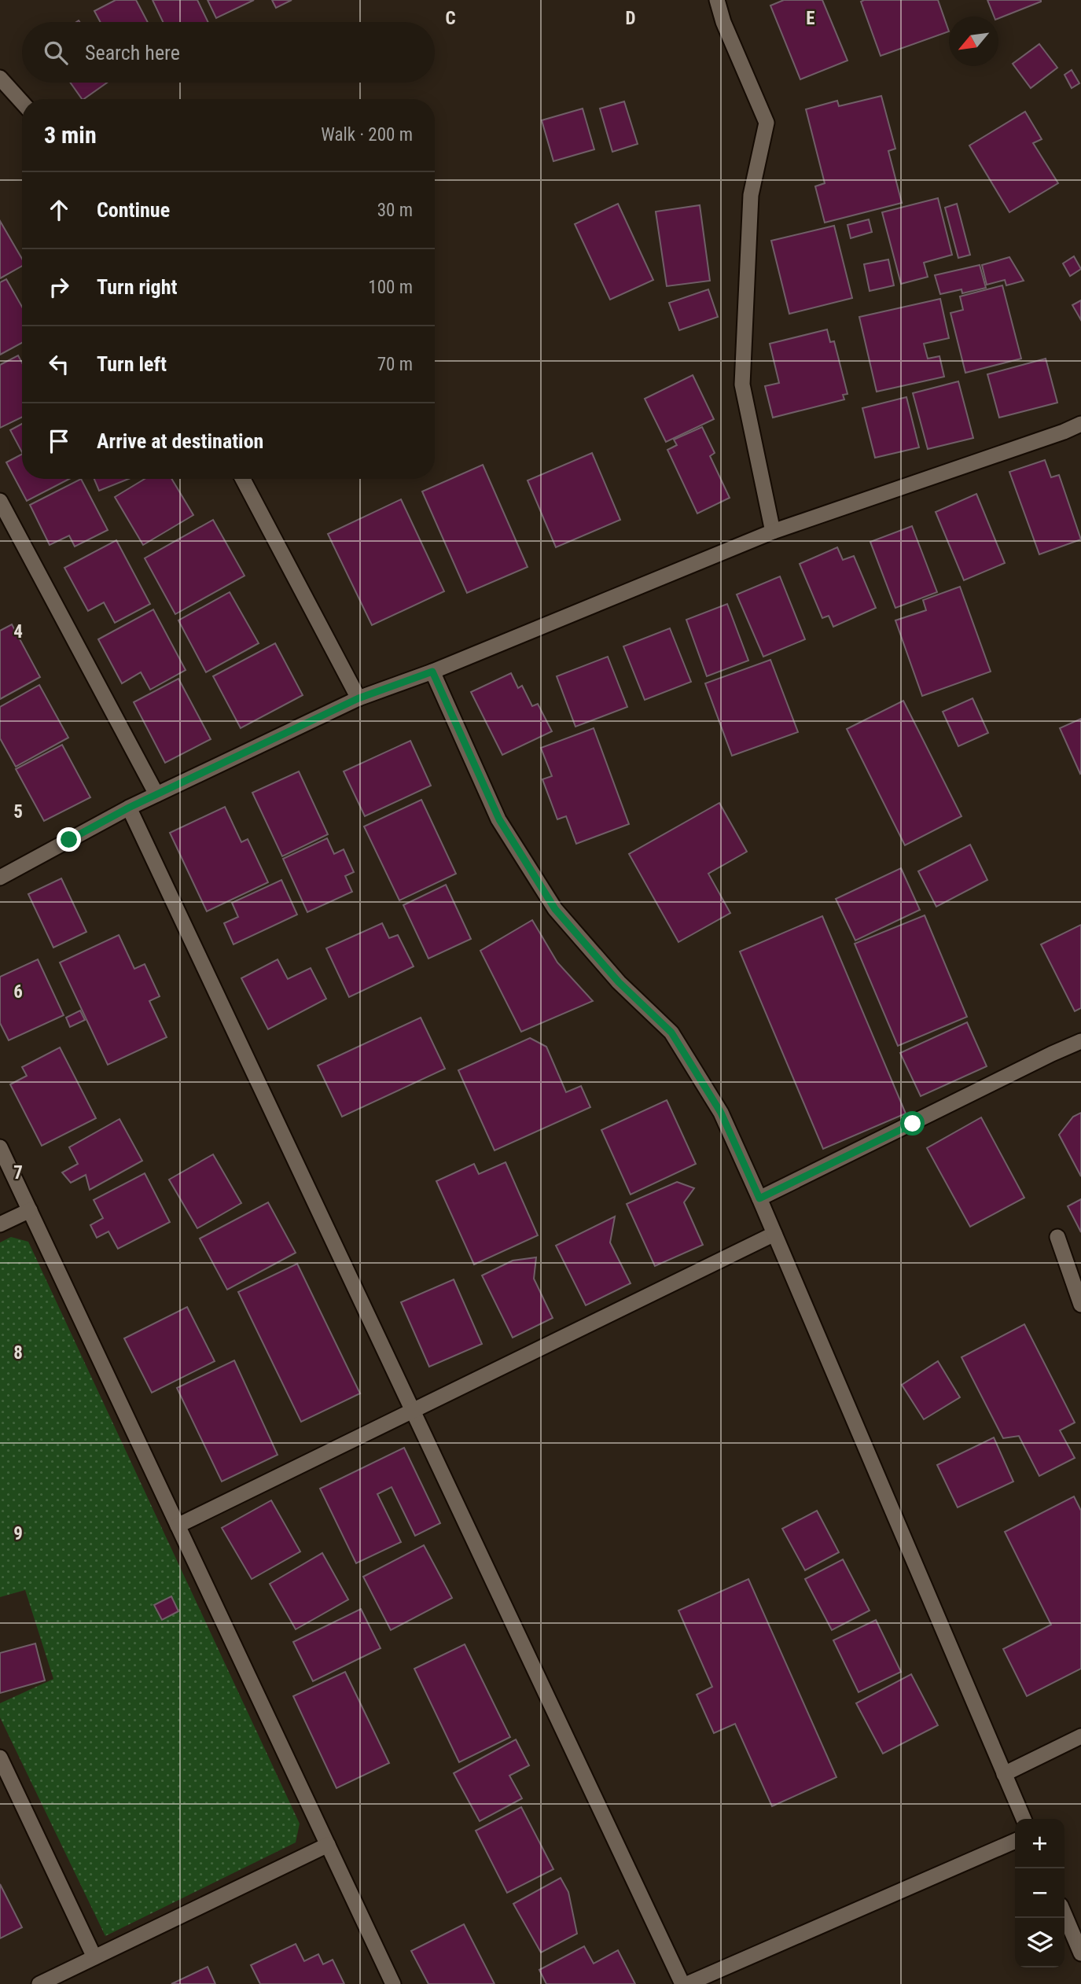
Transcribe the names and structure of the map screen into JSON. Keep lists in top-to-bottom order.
{
  "north": "bottom left",
  "page": {
    "search": "Search here",
    "heading": ["3 min", "Walk · 200 m"],
    "list": [
      ["Continue", "30 m"],
      ["Turn right", "100 m"],
      ["Turn left", "70 m"],
      "Arrive at destination"
    ],
    "map_buttons": ["+", "−"]
  },
  "grid": {
    "columns": ["C", "D", "E"],
    "rows": [
      "4",
      "5",
      "6",
      "7",
      "8",
      "9"
    ]
  }
}
